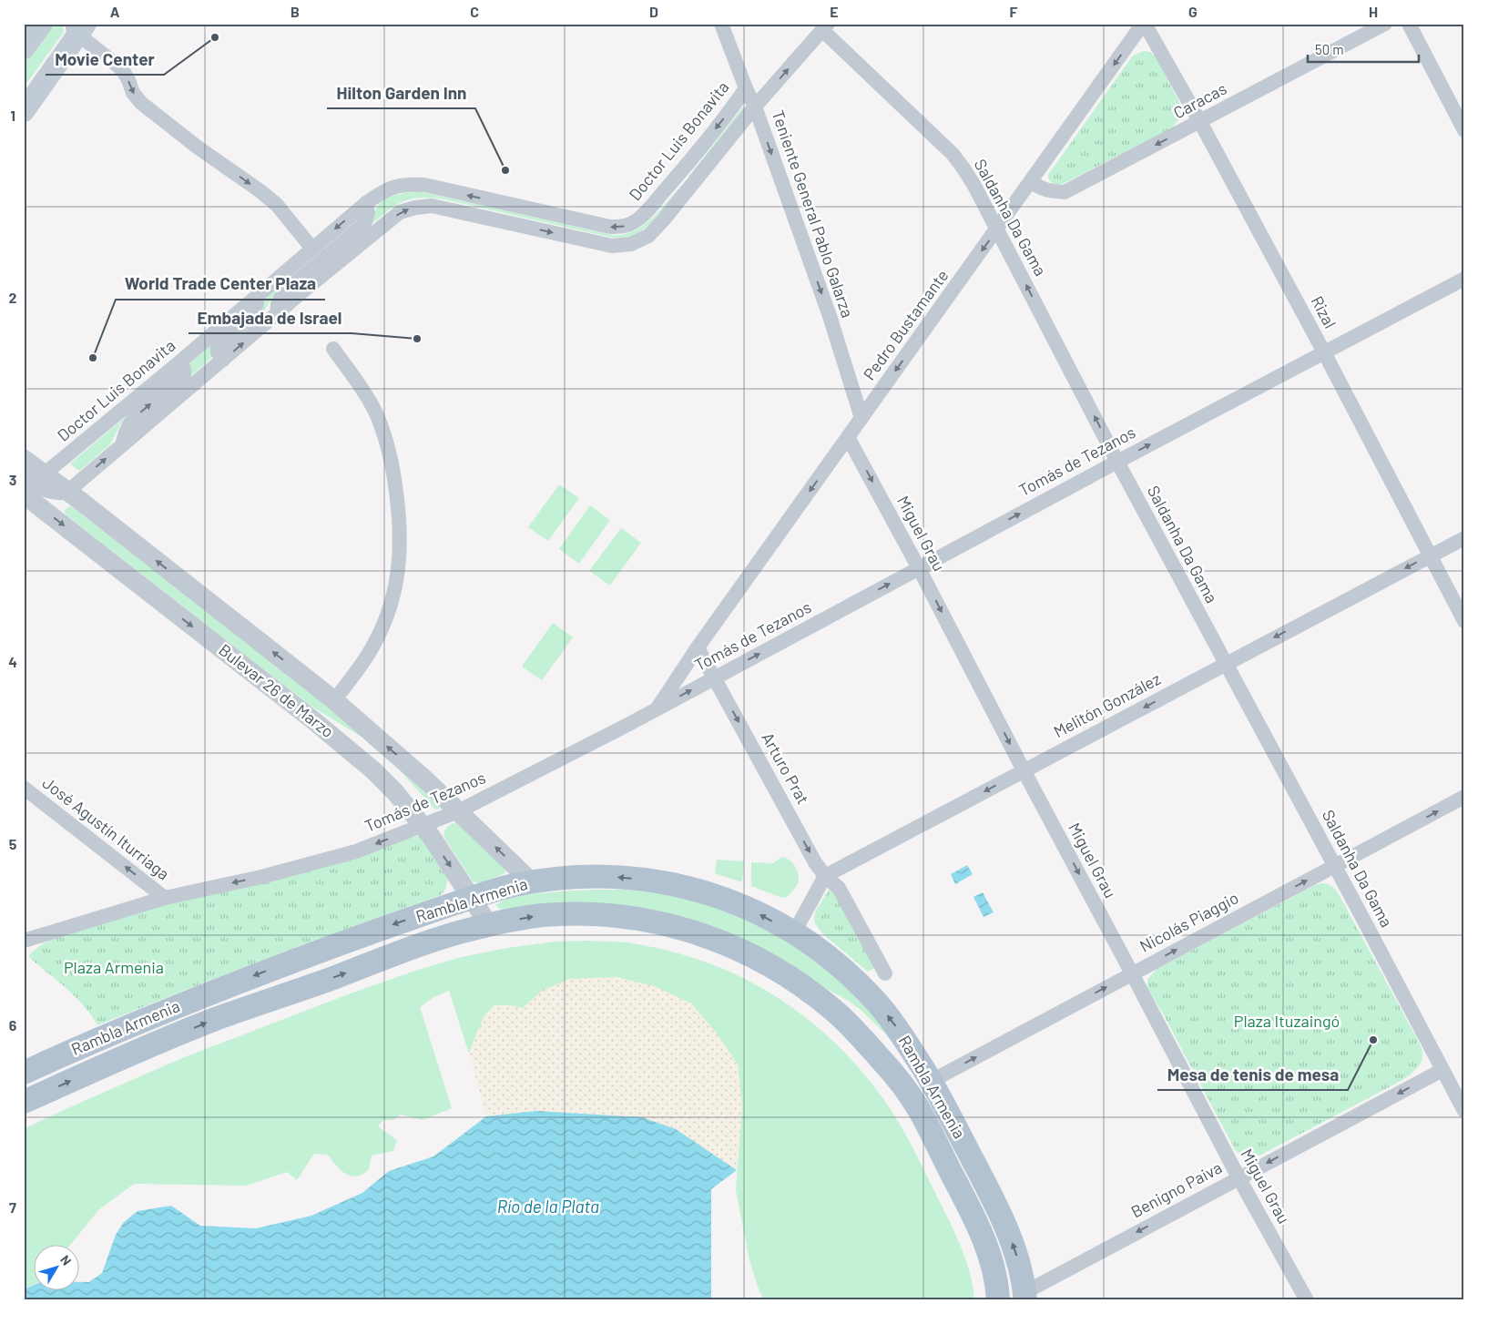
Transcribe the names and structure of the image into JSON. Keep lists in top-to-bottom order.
{
  "streets": {
    "main road": ["Rambla Armenia"],
    "street": [
      "Caracas",
      "Doctor Luis Bonavita",
      "Teniente General Pablo Galarza",
      "Saldanha Da Gama",
      "Rizal",
      "Pedro Bustamante",
      "Tomás de Tezanos",
      "Miguel Grau",
      "Bulevar 26 de Marzo",
      "Melitón González",
      "Arturo Prat",
      "José Agustín Iturriaga",
      "Nicolás Piaggio",
      "Benigno Paiva"
    ]
  },
  "crossings": [
    ["Caracas", "Rizal"],
    ["Caracas", "Pedro Bustamante"],
    ["Doctor Luis Bonavita", "Teniente General Pablo Galarza"],
    ["Doctor Luis Bonavita", "Bulevar 26 de Marzo"],
    ["Teniente General Pablo Galarza", "Pedro Bustamante"],
    ["Saldanha Da Gama", "Pedro Bustamante"],
    ["Saldanha Da Gama", "Tomás de Tezanos"],
    ["Saldanha Da Gama", "Melitón González"],
    ["Saldanha Da Gama", "Nicolás Piaggio"],
    ["Saldanha Da Gama", "Benigno Paiva"],
    ["Rizal", "Pedro Bustamante"],
    ["Rizal", "Tomás de Tezanos"],
    ["Rizal", "Melitón González"],
    ["Pedro Bustamante", "Tomás de Tezanos"],
    ["Pedro Bustamante", "Miguel Grau"],
    ["Tomás de Tezanos", "Miguel Grau"],
    ["Tomás de Tezanos", "Bulevar 26 de Marzo"],
    ["Tomás de Tezanos", "Arturo Prat"],
    ["Tomás de Tezanos", "José Agustín Iturriaga"],
    ["Miguel Grau", "Melitón González"],
    ["Miguel Grau", "Nicolás Piaggio"],
    ["Miguel Grau", "Benigno Paiva"],
    ["Bulevar 26 de Marzo", "Rambla Armenia"],
    ["Melitón González", "Arturo Prat"],
    ["Rambla Armenia", "Nicolás Piaggio"],
    ["Rambla Armenia", "Benigno Paiva"]
  ],
  "one_way": [
    "Caracas",
    "Doctor Luis Bonavita",
    "Teniente General Pablo Galarza",
    "Pedro Bustamante",
    "Miguel Grau",
    "Melitón González",
    "Arturo Prat",
    "José Agustín Iturriaga",
    "Nicolás Piaggio",
    "Benigno Paiva"
  ],
  "water": ["Río de la Plata"],
  "parks": ["Plaza Armenia", "Plaza Ituzaingó"],
  "places": [
    "Movie Center",
    "Hilton Garden Inn",
    "Embajada de Israel",
    "World Trade Center Plaza",
    "Mesa de tenis de mesa"
  ],
  "scale_bar": "50 m",
  "north": "top right",
  "grid": {
    "columns": [
      "A",
      "B",
      "C",
      "D",
      "E",
      "F",
      "G",
      "H"
    ],
    "rows": [
      "1",
      "2",
      "3",
      "4",
      "5",
      "6",
      "7"
    ]
  }
}
